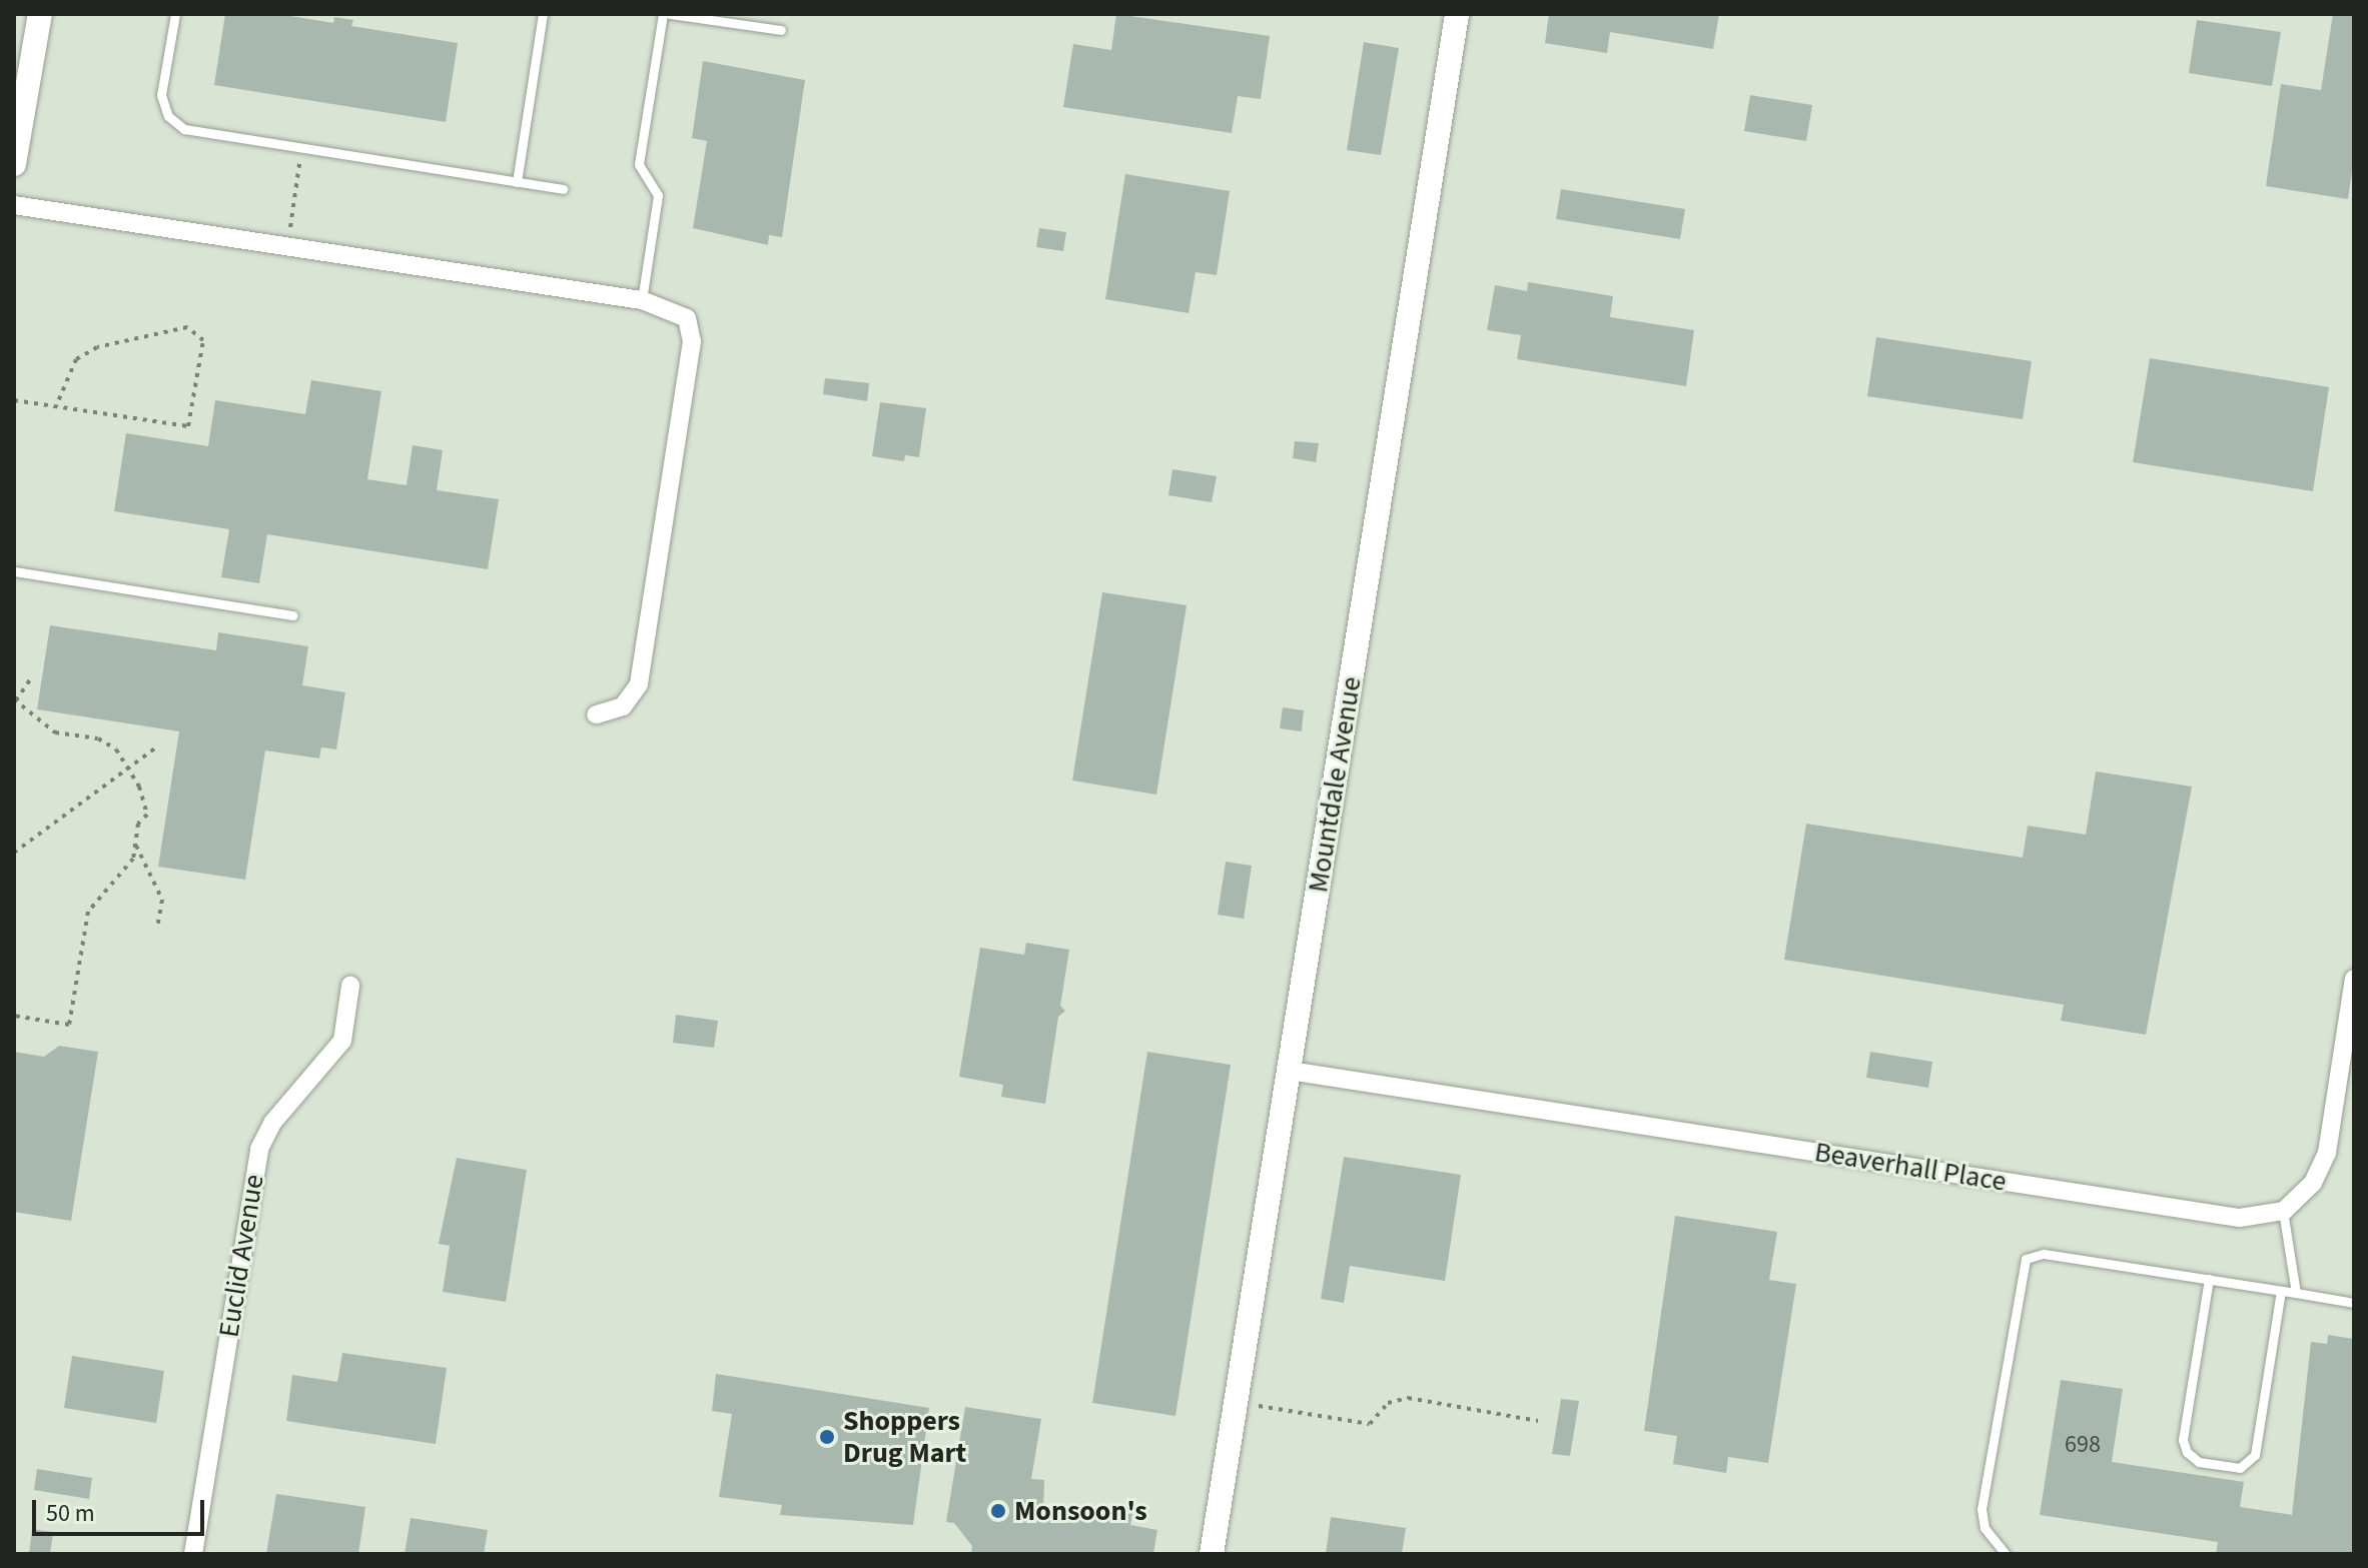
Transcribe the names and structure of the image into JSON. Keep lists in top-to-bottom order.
{
  "streets": {
    "street": ["Mountdale Avenue", "Beaverhall Place", "Euclid Avenue"]
  },
  "crossings": [
    ["Mountdale Avenue", "Beaverhall Place"]
  ],
  "places": ["Shoppers Drug Mart", "Monsoon's"],
  "house_numbers": ["698"],
  "scale_bar": "50 m"
}
